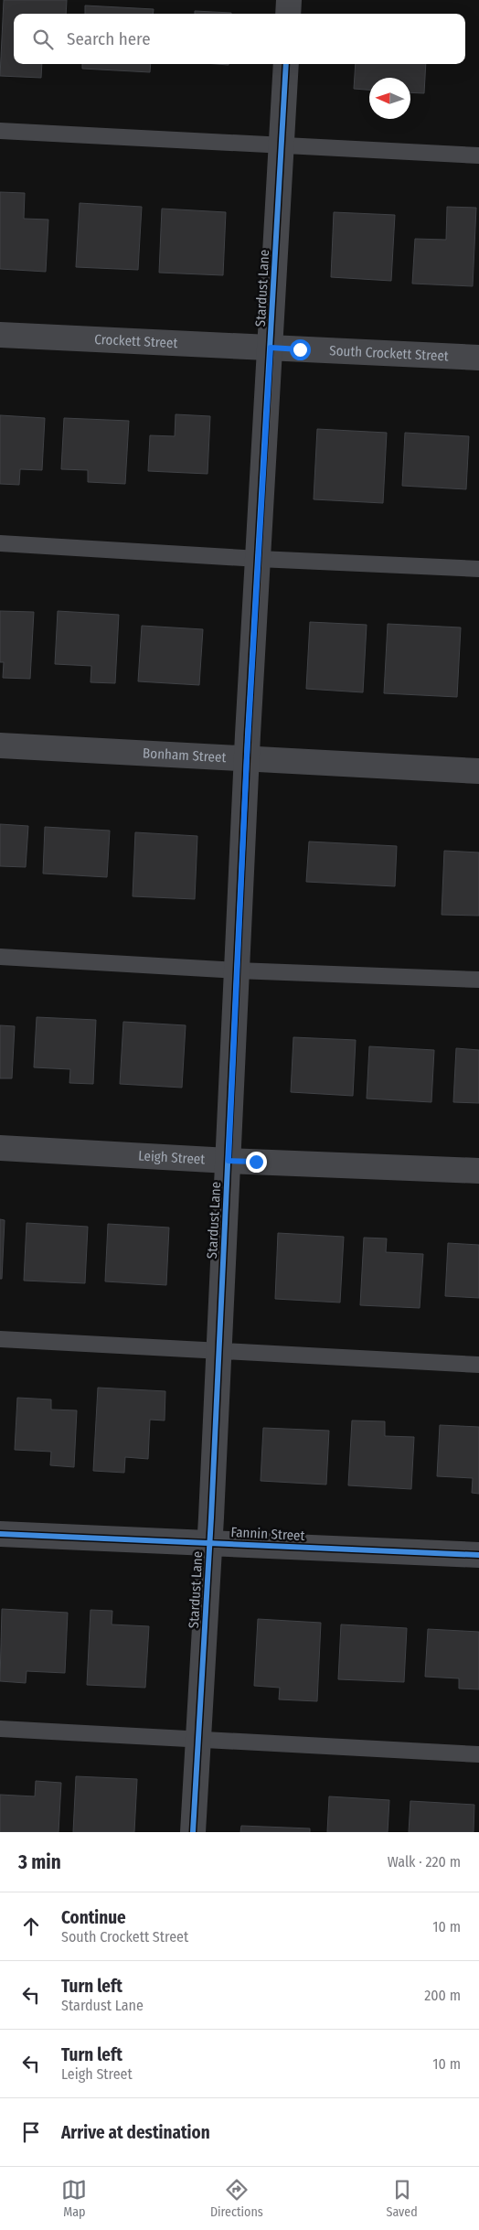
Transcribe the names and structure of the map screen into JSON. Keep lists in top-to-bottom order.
{
  "streets": {
    "street": [
      "Stardust Lane",
      "Crockett Street",
      "South Crockett Street",
      "Bonham Street",
      "Leigh Street",
      "Fannin Street"
    ]
  },
  "crossings": [
    ["Stardust Lane", "Crockett Street"],
    ["Stardust Lane", "South Crockett Street"],
    ["Stardust Lane", "Bonham Street"],
    ["Stardust Lane", "Leigh Street"],
    ["Stardust Lane", "Fannin Street"],
    ["Crockett Street", "South Crockett Street"]
  ],
  "north": "left",
  "page": {
    "search": "Search here",
    "heading": ["3 min", "Walk · 220 m"],
    "list": [
      ["Continue", "South Crockett Street", "10 m"],
      ["Turn left", "Stardust Lane", "200 m"],
      ["Turn left", "Leigh Street", "10 m"],
      "Arrive at destination"
    ],
    "nav": ["Map", "Directions", "Saved"]
  }
}
